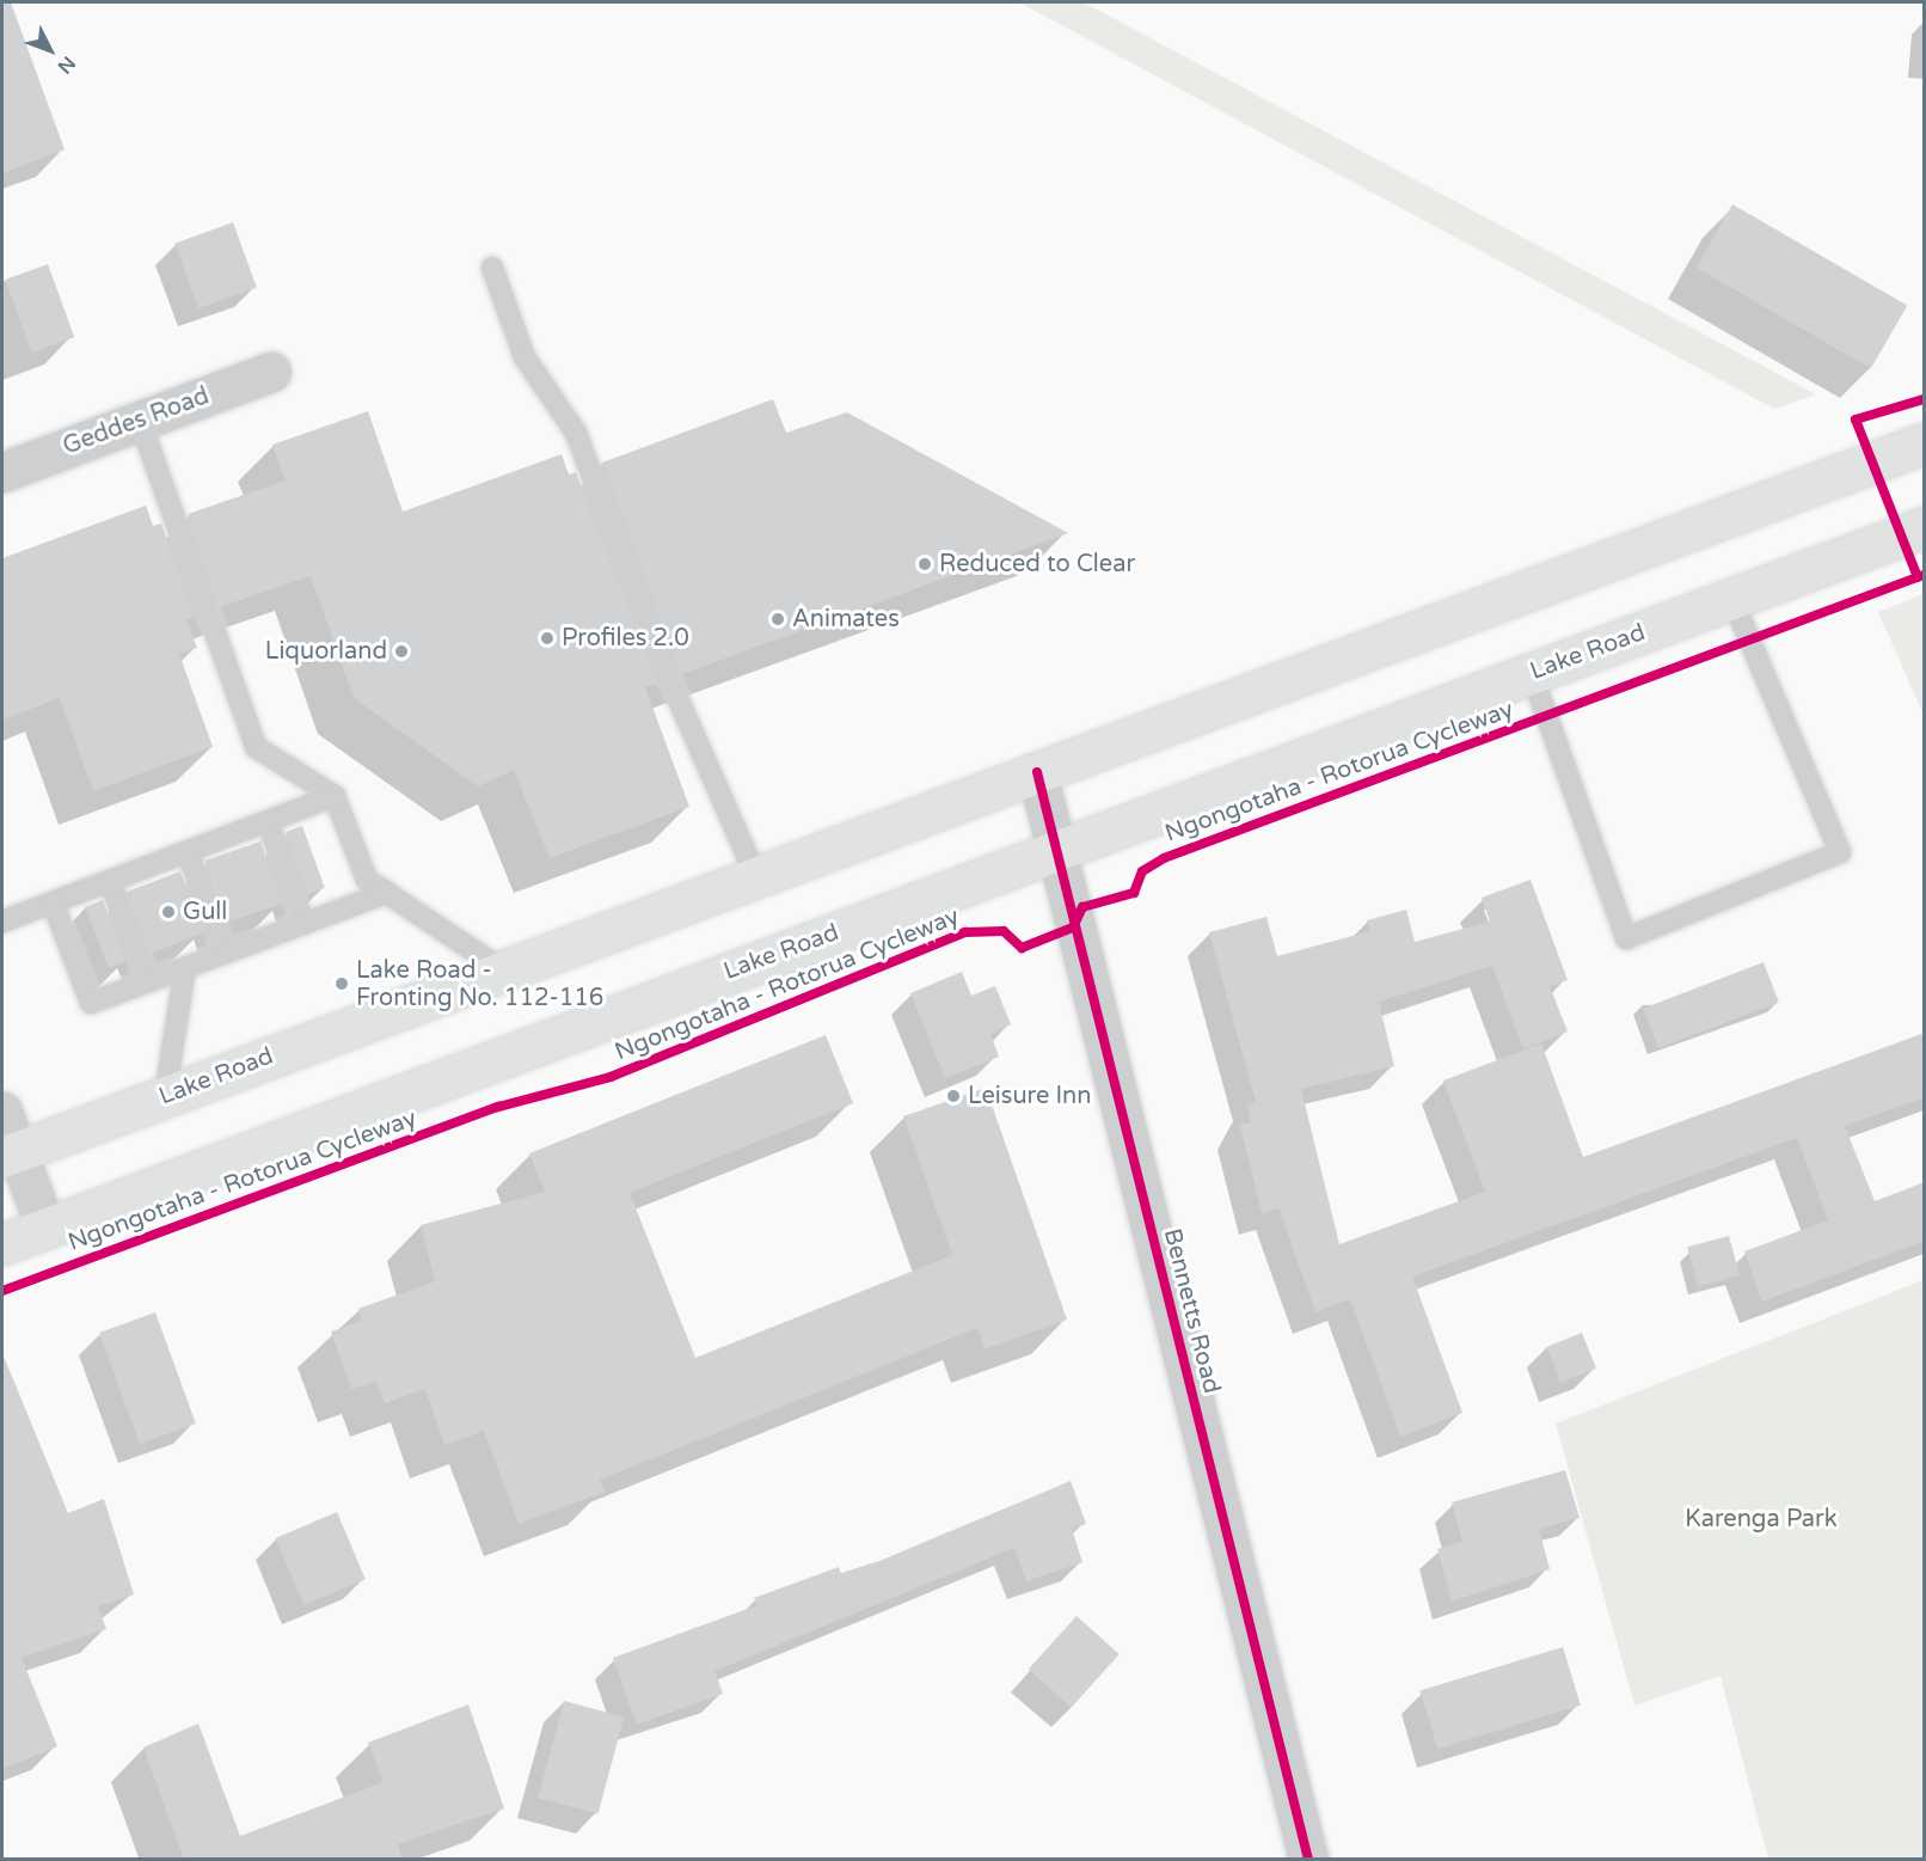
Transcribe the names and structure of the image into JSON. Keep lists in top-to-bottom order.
{
  "streets": {
    "main road": ["Lake Road"],
    "street": ["Geddes Road", "Bennetts Road"],
    "cycle path": ["Ngongotaha - Rotorua Cycleway"]
  },
  "crossings": [
    ["Lake Road", "Bennetts Road"]
  ],
  "parks": ["Karenga Park"],
  "places": [
    "Reduced to Clear",
    "Animates",
    "Profiles 2.0",
    "Liquorland",
    "Gull",
    "Lake Road - Fronting No. 112-116",
    "Leisure Inn"
  ],
  "north": "bottom right"
}
